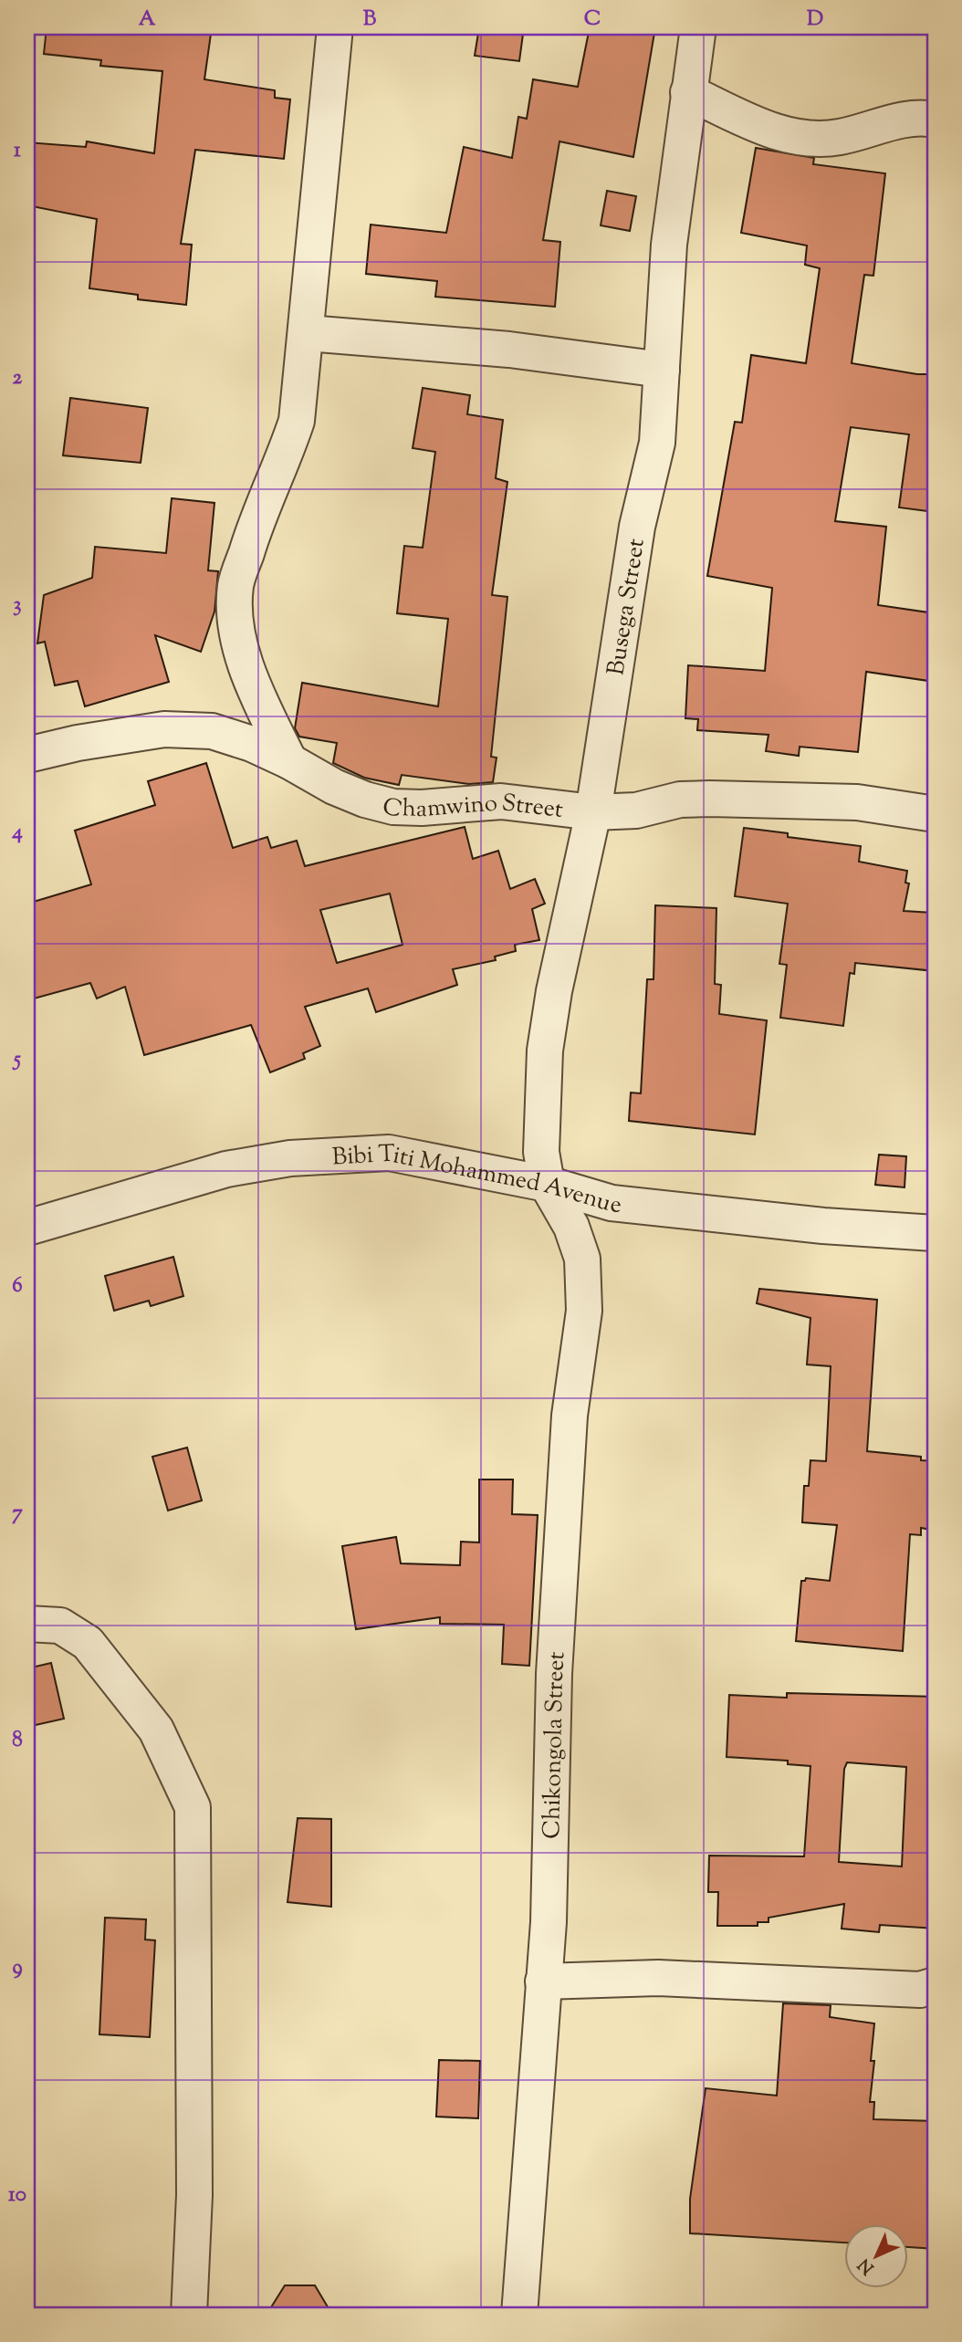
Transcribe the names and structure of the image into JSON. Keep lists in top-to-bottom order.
{
  "streets": {
    "street": [
      "Busega Street",
      "Chamwino Street",
      "Bibi Titi Mohammed Avenue",
      "Chikongola Street"
    ]
  },
  "crossings": [
    ["Busega Street", "Chamwino Street"],
    ["Busega Street", "Bibi Titi Mohammed Avenue"],
    ["Busega Street", "Chikongola Street"],
    ["Bibi Titi Mohammed Avenue", "Chikongola Street"]
  ],
  "north": "bottom left",
  "grid": {
    "columns": [
      "A",
      "B",
      "C",
      "D"
    ],
    "rows": [
      "1",
      "2",
      "3",
      "4",
      "5",
      "6",
      "7",
      "8",
      "9",
      "10"
    ]
  }
}
